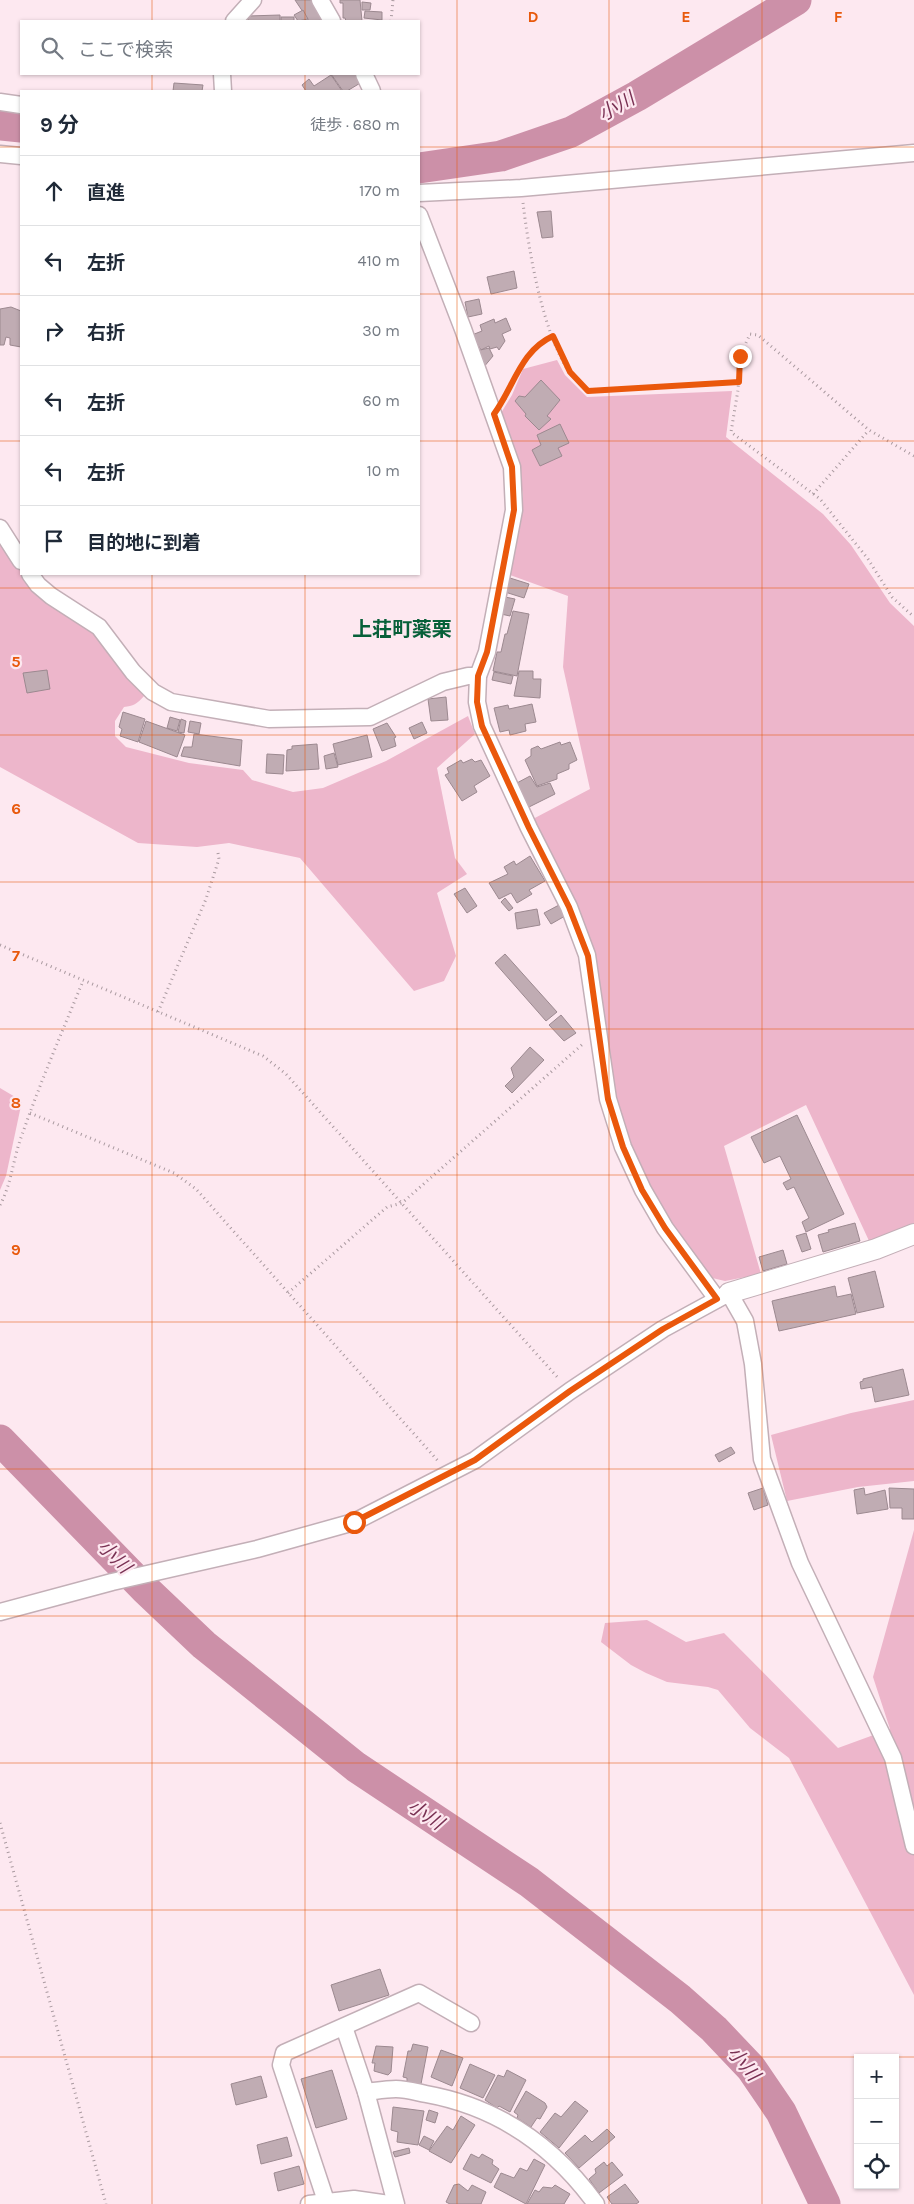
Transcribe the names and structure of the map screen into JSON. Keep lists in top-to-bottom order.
{
  "districts": ["上荘町薬栗"],
  "water": ["小川"],
  "page": {
    "search": "ここで検索",
    "heading": ["9 分", "徒歩 · 680 m"],
    "list": [
      ["直進", "170 m"],
      ["左折", "410 m"],
      ["右折", "30 m"],
      ["左折", "60 m"],
      ["左折", "10 m"],
      "目的地に到着"
    ],
    "map_buttons": ["+", "−"]
  },
  "grid": {
    "columns": ["D", "E", "F"],
    "rows": [
      "5",
      "6",
      "7",
      "8",
      "9"
    ]
  }
}
